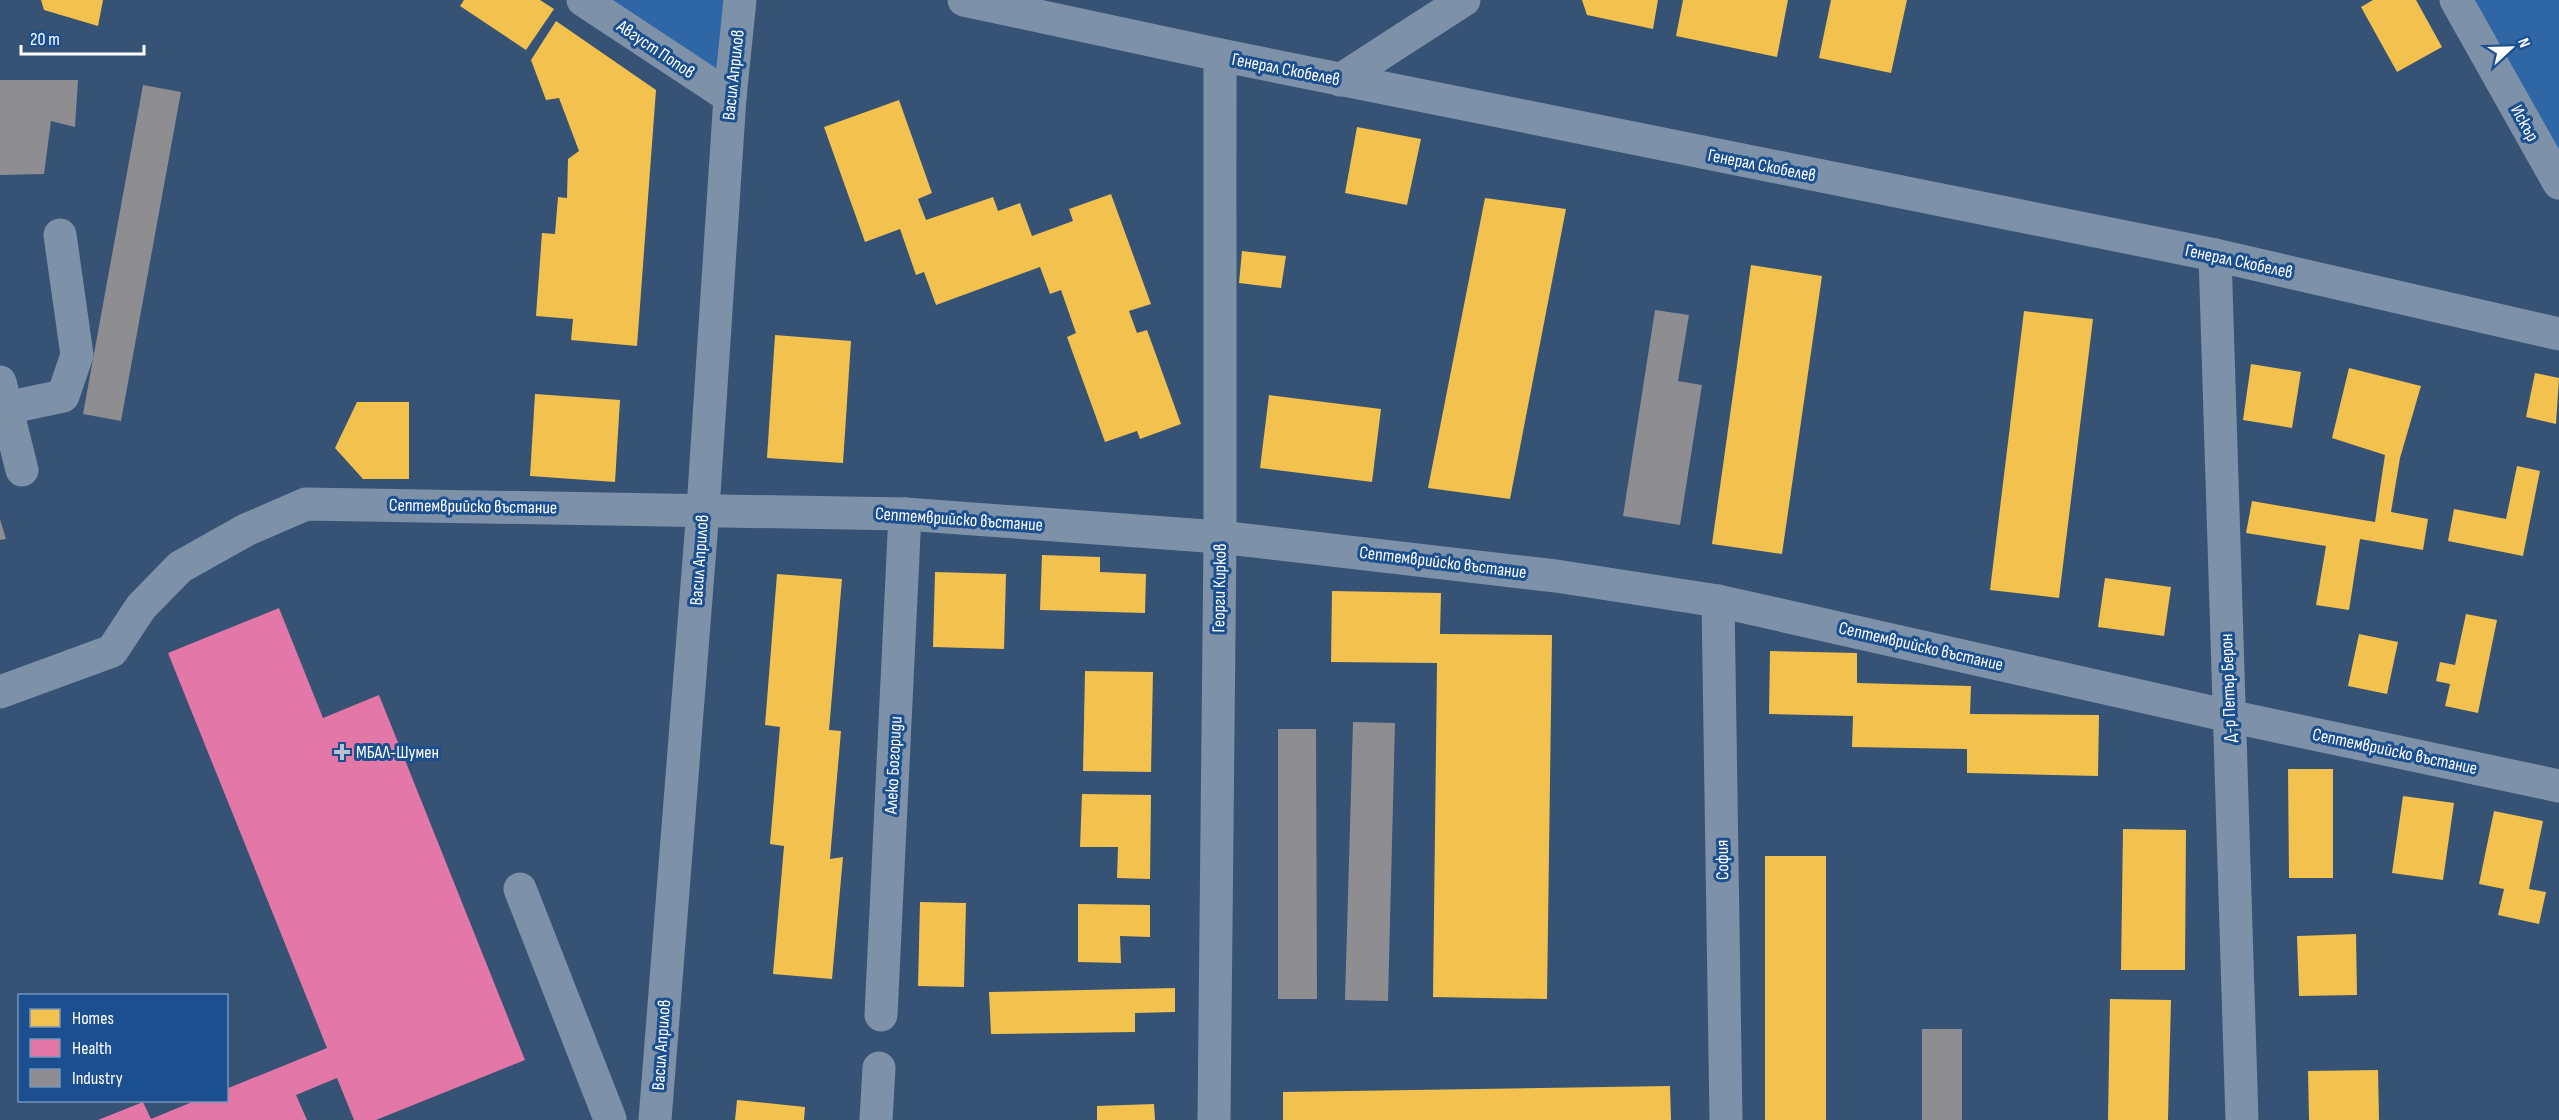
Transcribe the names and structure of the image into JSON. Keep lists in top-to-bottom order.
{
  "streets": {
    "street": [
      "Август Попов",
      "Генерал Скобелев",
      "Васил Априлов",
      "Искър",
      "Септемврийско въстание",
      "Георги Кирков",
      "Д-р Петър Берон",
      "Алеко Богориди",
      "София"
    ]
  },
  "crossings": [
    ["Август Попов", "Васил Априлов"],
    ["Генерал Скобелев", "Георги Кирков"],
    ["Генерал Скобелев", "Д-р Петър Берон"],
    ["Васил Априлов", "Септемврийско въстание"],
    ["Септемврийско въстание", "Георги Кирков"],
    ["Септемврийско въстание", "Д-р Петър Берон"],
    ["Септемврийско въстание", "Алеко Богориди"],
    ["Септемврийско въстание", "София"]
  ],
  "places": {
    "health": ["МБАЛ-Шумен"]
  },
  "legend": ["Homes", "Health", "Industry"],
  "scale_bar": "20 m",
  "north": "right"
}
